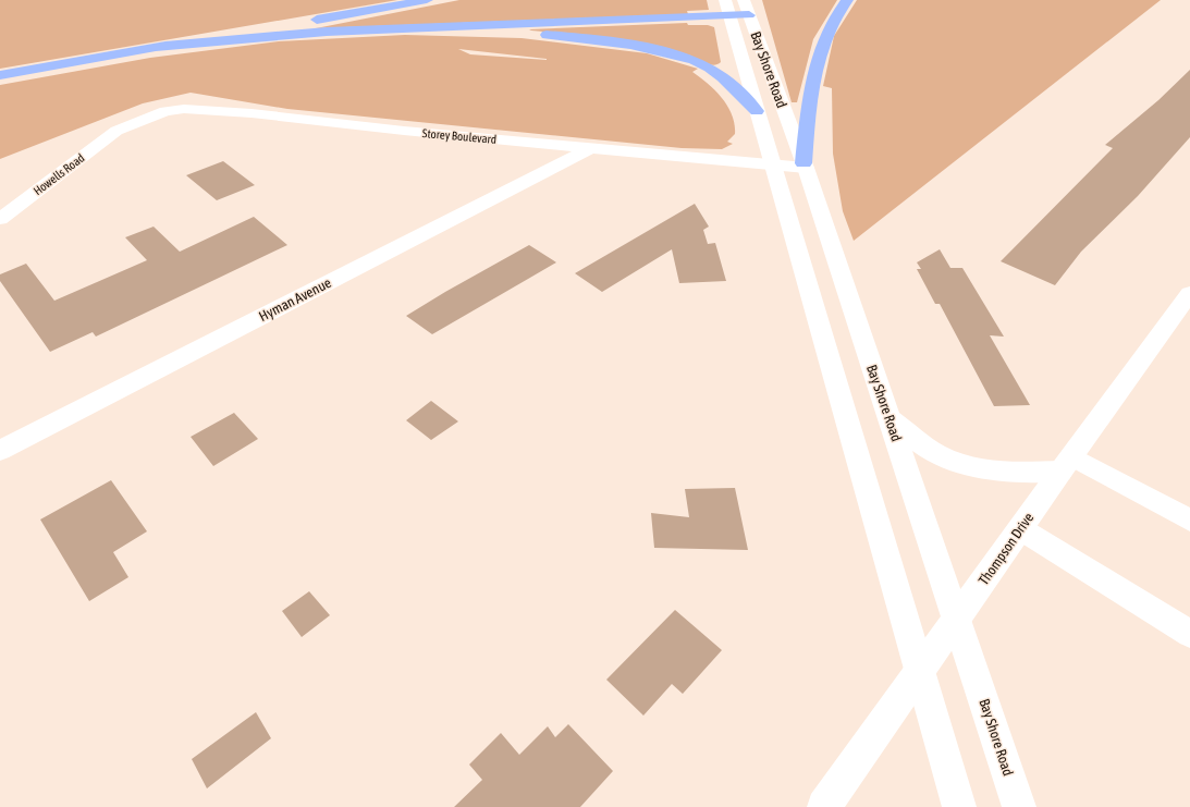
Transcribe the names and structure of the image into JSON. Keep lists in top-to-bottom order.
{
  "streets": {
    "main road": [
      "Bay Shore Road",
      "Storey Boulevard",
      "Howells Road",
      "Hyman Avenue",
      "Thompson Drive"
    ]
  },
  "crossings": [
    ["Bay Shore Road", "Storey Boulevard"],
    ["Bay Shore Road", "Thompson Drive"],
    ["Storey Boulevard", "Howells Road"],
    ["Storey Boulevard", "Hyman Avenue"]
  ]
}
